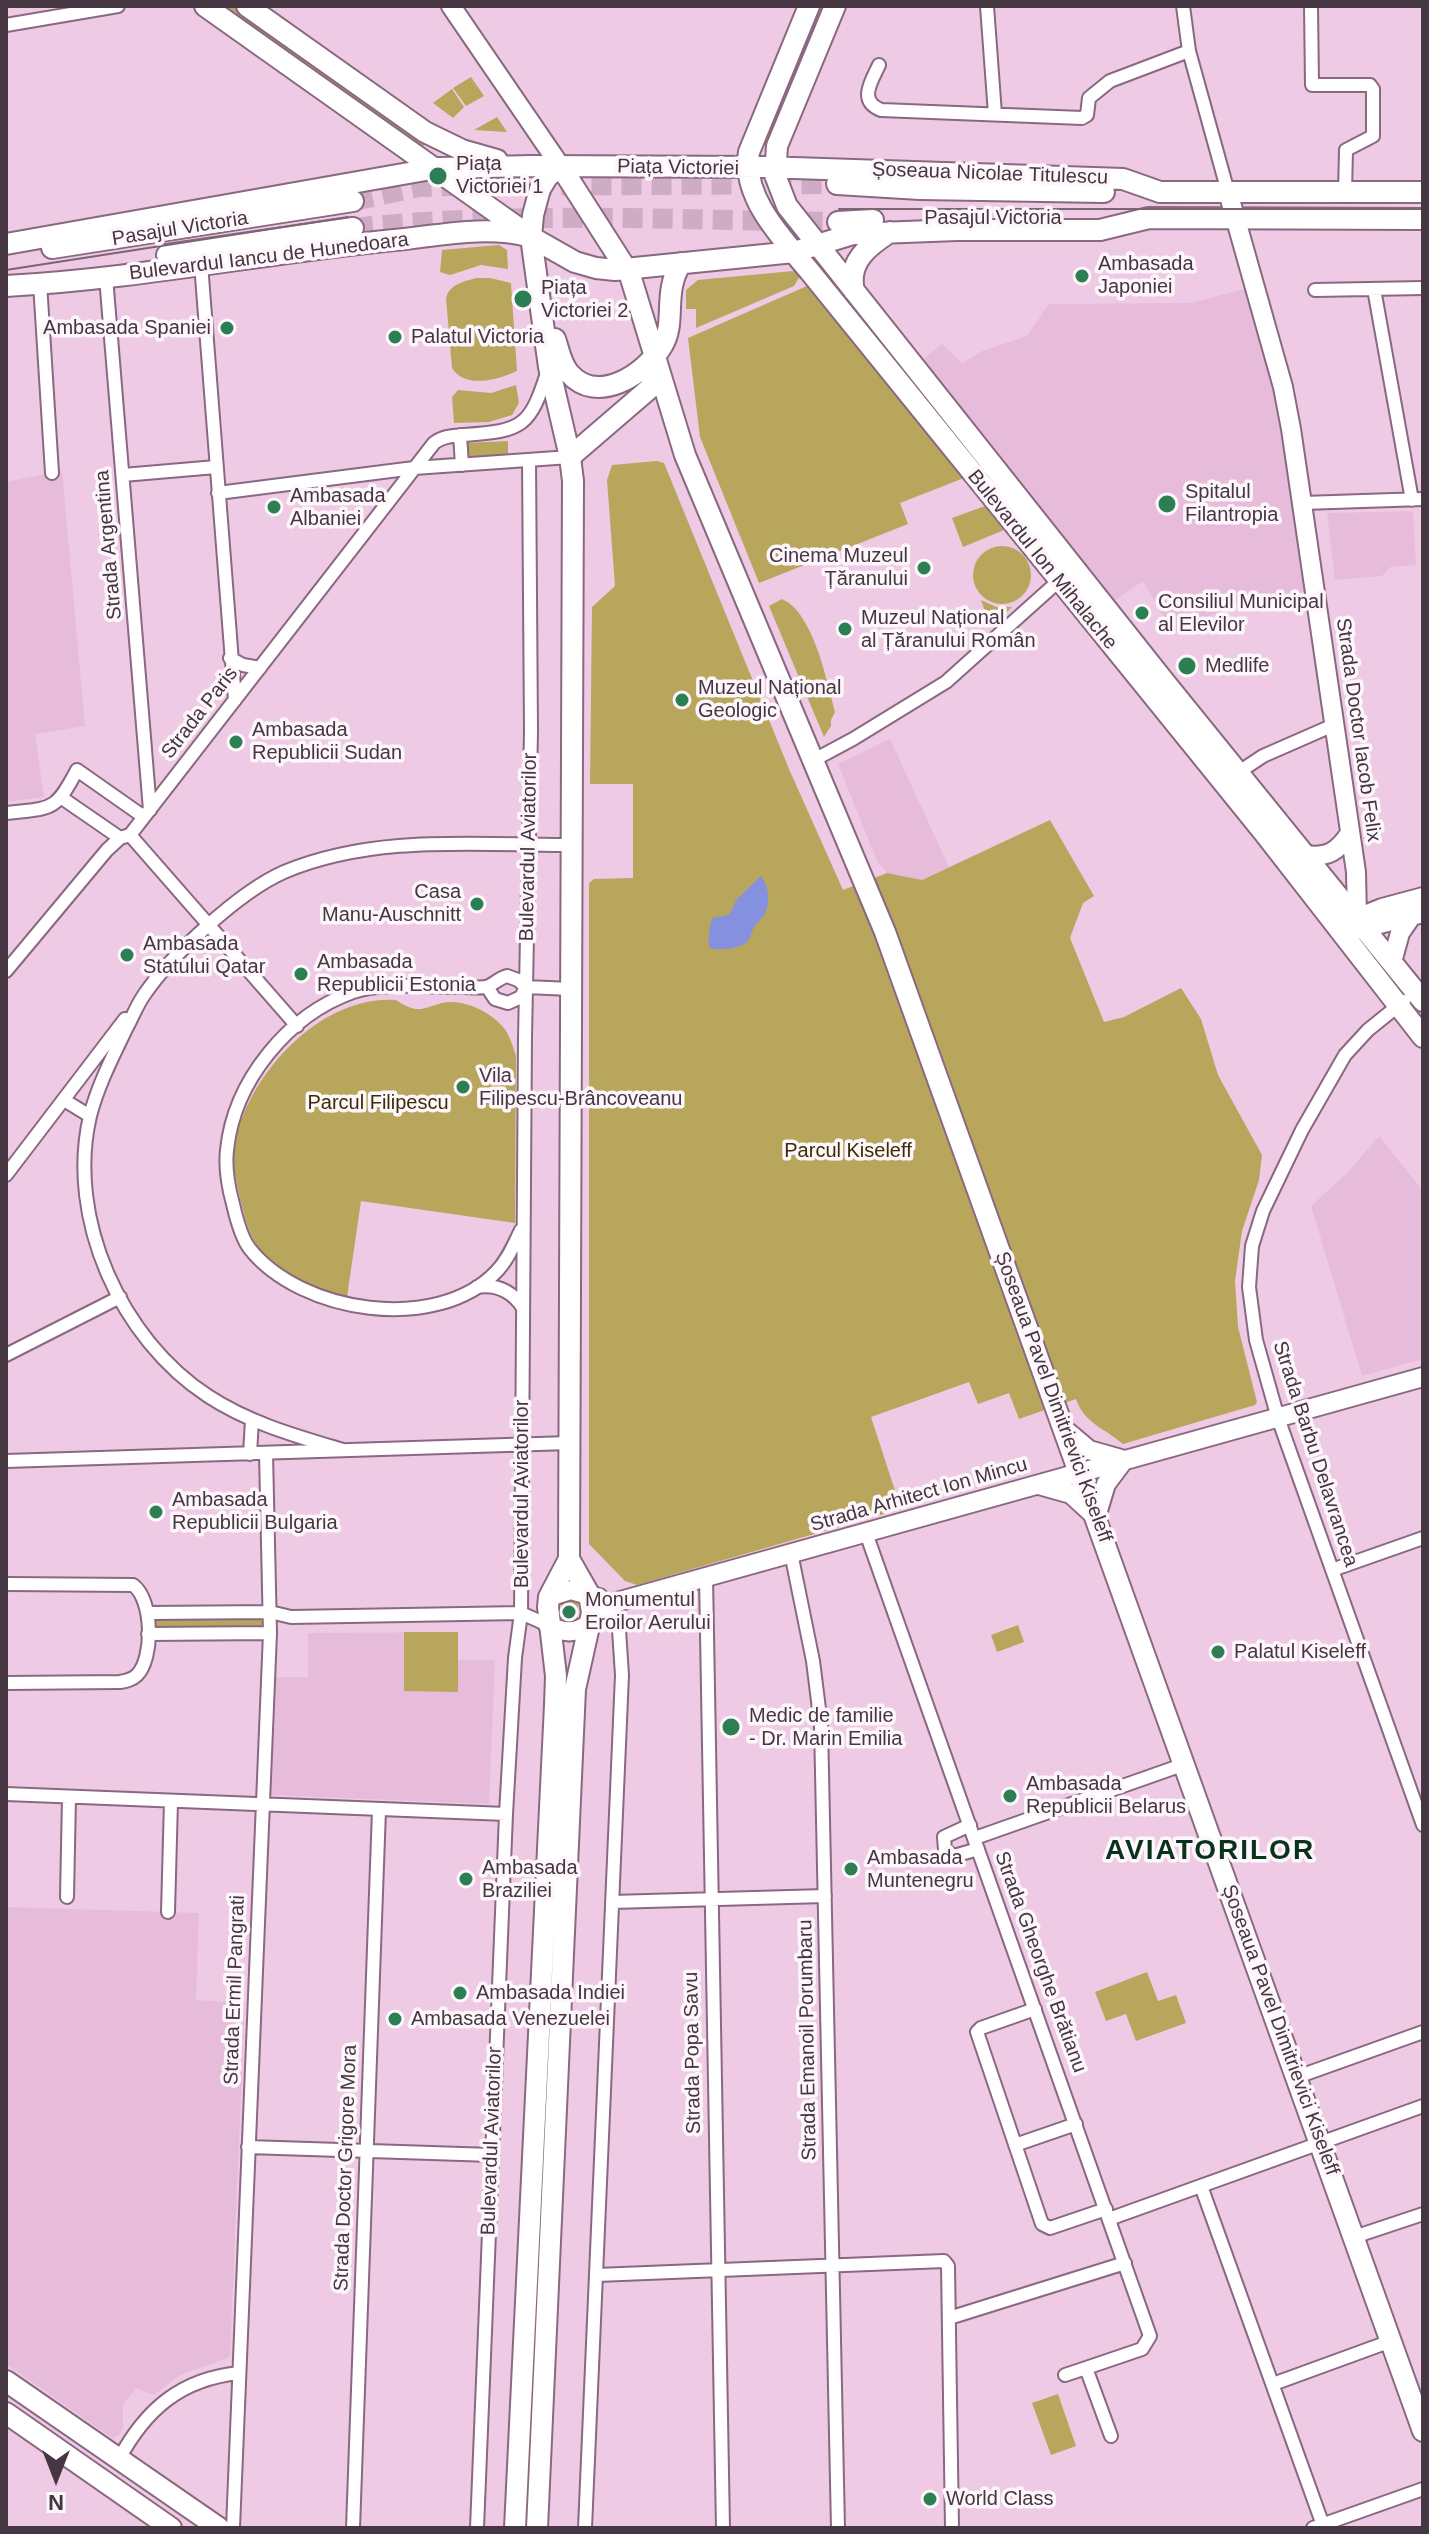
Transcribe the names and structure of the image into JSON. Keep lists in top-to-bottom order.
{
  "streets": {
    "main road": [
      "Piața Victoriei",
      "Șoseaua Nicolae Titulescu",
      "Pasajul Victoria",
      "Bulevardul Iancu de Hunedoara",
      "Bulevardul Ion Mihalache",
      "Strada Doctor Iacob Felix",
      "Bulevardul Aviatorilor",
      "Șoseaua Pavel Dimitrievici Kiseleff",
      "Strada Arhitect Ion Mincu"
    ],
    "street": [
      "Strada Argentina",
      "Strada Paris",
      "Strada Barbu Delavrancea",
      "Strada Gheorghe Brătianu",
      "Strada Ermil Pangrati",
      "Strada Emanoil Porumbaru",
      "Strada Popa Savu",
      "Strada Doctor Grigore Mora"
    ]
  },
  "crossings": [
    ["Piața Victoriei", "Șoseaua Nicolae Titulescu"],
    ["Piața Victoriei", "Bulevardul Ion Mihalache"],
    ["Șoseaua Nicolae Titulescu", "Pasajul Victoria"],
    ["Șoseaua Nicolae Titulescu", "Strada Doctor Iacob Felix"],
    ["Pasajul Victoria", "Bulevardul Iancu de Hunedoara"],
    ["Bulevardul Iancu de Hunedoara", "Strada Argentina"],
    ["Strada Argentina", "Strada Paris"],
    ["Bulevardul Ion Mihalache", "Strada Doctor Iacob Felix"],
    ["Bulevardul Ion Mihalache", "Strada Barbu Delavrancea"],
    ["Bulevardul Aviatorilor", "Strada Arhitect Ion Mincu"],
    ["Șoseaua Pavel Dimitrievici Kiseleff", "Strada Arhitect Ion Mincu"],
    ["Strada Barbu Delavrancea", "Strada Arhitect Ion Mincu"],
    ["Strada Arhitect Ion Mincu", "Strada Gheorghe Brătianu"],
    ["Strada Arhitect Ion Mincu", "Strada Emanoil Porumbaru"],
    ["Strada Arhitect Ion Mincu", "Strada Popa Savu"]
  ],
  "districts": ["AVIATORILOR"],
  "parks": ["Parcul Filipescu", "Parcul Kiseleff"],
  "places": [
    "Piața Victoriei 1",
    "Ambasada Japoniei",
    "Piața Victoriei 2",
    "Ambasada Spaniei",
    "Palatul Victoria",
    "Spitalul Filantropia",
    "Ambasada Albaniei",
    "Cinema Muzeul Țăranului",
    "Consiliul Municipal al Elevilor",
    "Muzeul Național al Țăranului Român",
    "Medlife",
    "Muzeul Național Geologic",
    "Ambasada Republicii Sudan",
    "Casa Manu-Auschnitt",
    "Ambasada Statului Qatar",
    "Ambasada Republicii Estonia",
    "Vila Filipescu-Brâncoveanu",
    "Ambasada Republicii Bulgaria",
    "Monumentul Eroilor Aerului",
    "Palatul Kiseleff",
    "Medic de familie - Dr. Marin Emilia",
    "Ambasada Republicii Belarus",
    "Ambasada Muntenegru",
    "Ambasada Braziliei",
    "Ambasada Indiei",
    "Ambasada Venezuelei",
    "World Class"
  ],
  "north": "bottom"
}
